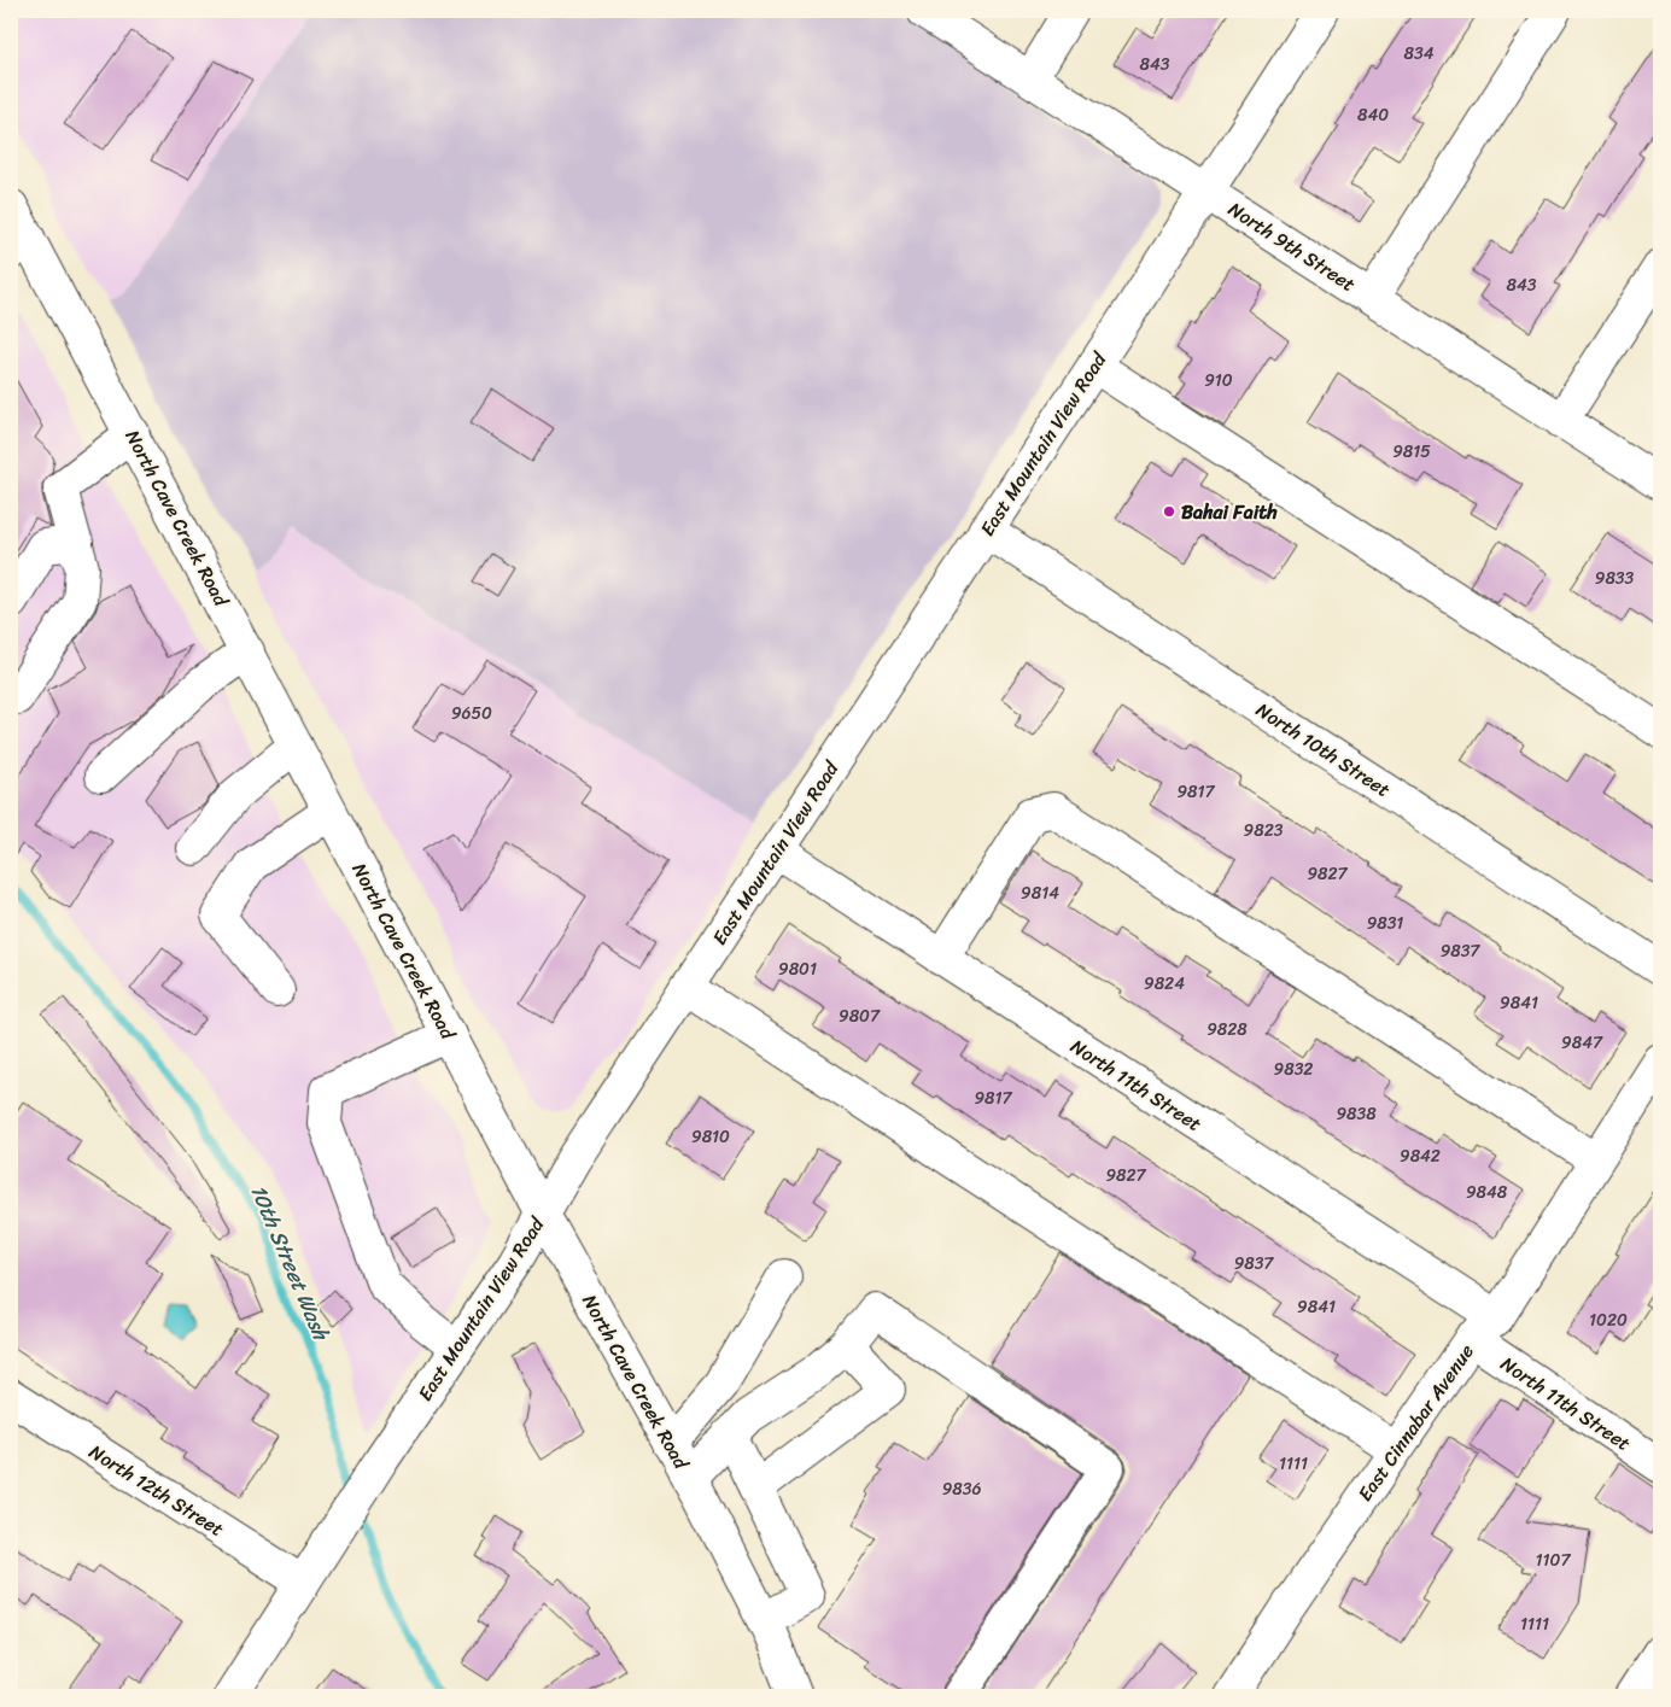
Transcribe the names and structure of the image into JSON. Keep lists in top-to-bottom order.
{
  "streets": {
    "street": [
      "North 9th Street",
      "East Mountain View Road",
      "North Cave Creek Road",
      "North 10th Street",
      "North 11th Street",
      "East Cinnabar Avenue",
      "North 12th Street"
    ]
  },
  "crossings": [
    ["North 9th Street", "East Mountain View Road"],
    ["East Mountain View Road", "North Cave Creek Road"],
    ["East Mountain View Road", "North 10th Street"],
    ["East Mountain View Road", "North 11th Street"],
    ["East Mountain View Road", "North 12th Street"],
    ["North 11th Street", "East Cinnabar Avenue"]
  ],
  "water": ["10th Street Wash"],
  "places": ["Bahai Faith"],
  "house_numbers": [
    "834",
    "843",
    "840",
    "843",
    "910",
    "9815",
    "9833",
    "9650",
    "9817",
    "9823",
    "9827",
    "9814",
    "9831",
    "9837",
    "9801",
    "9824",
    "9841",
    "9807",
    "9828",
    "9847",
    "9832",
    "9817",
    "9838",
    "9810",
    "9842",
    "9827",
    "9848",
    "9837",
    "9841",
    "1020",
    "1111",
    "9836",
    "1107",
    "1111"
  ]
}
